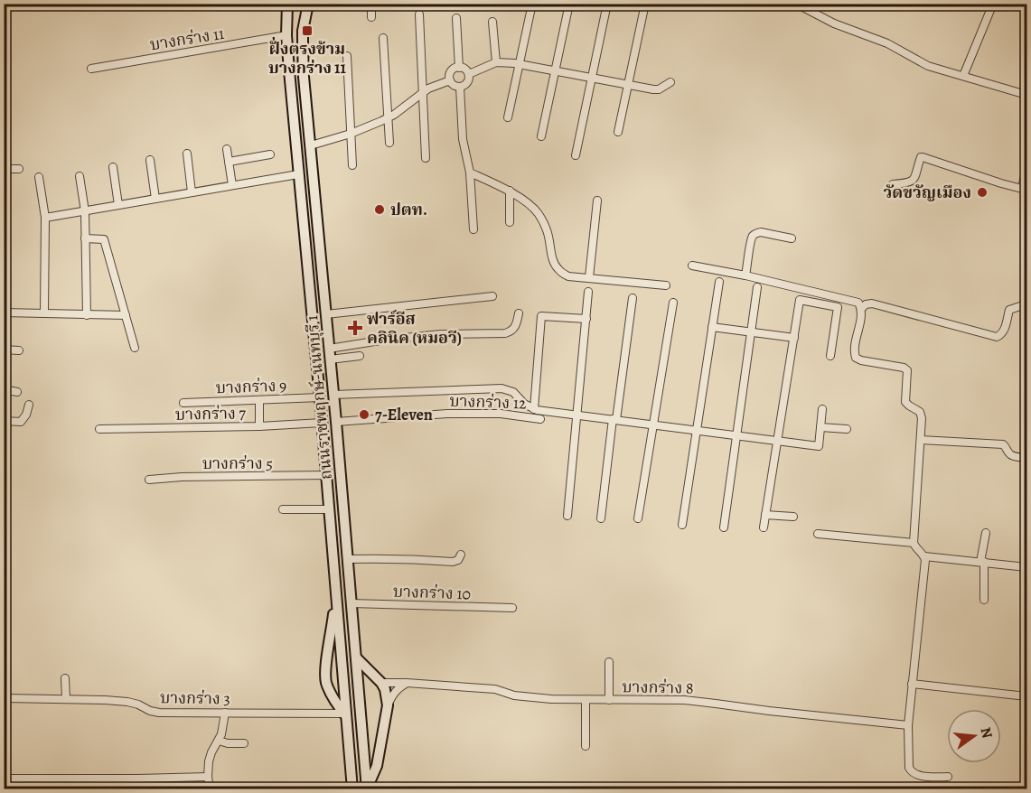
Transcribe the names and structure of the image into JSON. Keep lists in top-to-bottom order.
{
  "streets": {
    "main road": ["ถนนราชพฤกษ์-นนทบุรี 1"],
    "street": [
      "บางกร่าง 11",
      "บางกร่าง 9",
      "บางกร่าง 12",
      "บางกร่าง 7",
      "บางกร่าง 5",
      "บางกร่าง 10",
      "บางกร่าง 8",
      "บางกร่าง 3"
    ]
  },
  "crossings": [
    ["บางกร่าง 11", "ถนนราชพฤกษ์-นนทบุรี 1"],
    ["บางกร่าง 9", "ถนนราชพฤกษ์-นนทบุรี 1"],
    ["ถนนราชพฤกษ์-นนทบุรี 1", "บางกร่าง 12"],
    ["ถนนราชพฤกษ์-นนทบุรี 1", "บางกร่าง 7"],
    ["ถนนราชพฤกษ์-นนทบุรี 1", "บางกร่าง 5"],
    ["ถนนราชพฤกษ์-นนทบุรี 1", "บางกร่าง 10"],
    ["ถนนราชพฤกษ์-นนทบุรี 1", "บางกร่าง 3"]
  ],
  "places": {
    "transit": ["ฝั่งตรงข้าม บางกร่าง 11"],
    "other": ["วัดขวัญเมือง", "ปตท.", "7-Eleven"],
    "health": ["ฟาร์อีส คลินิค (หมอวี)"]
  },
  "north": "right"
}
